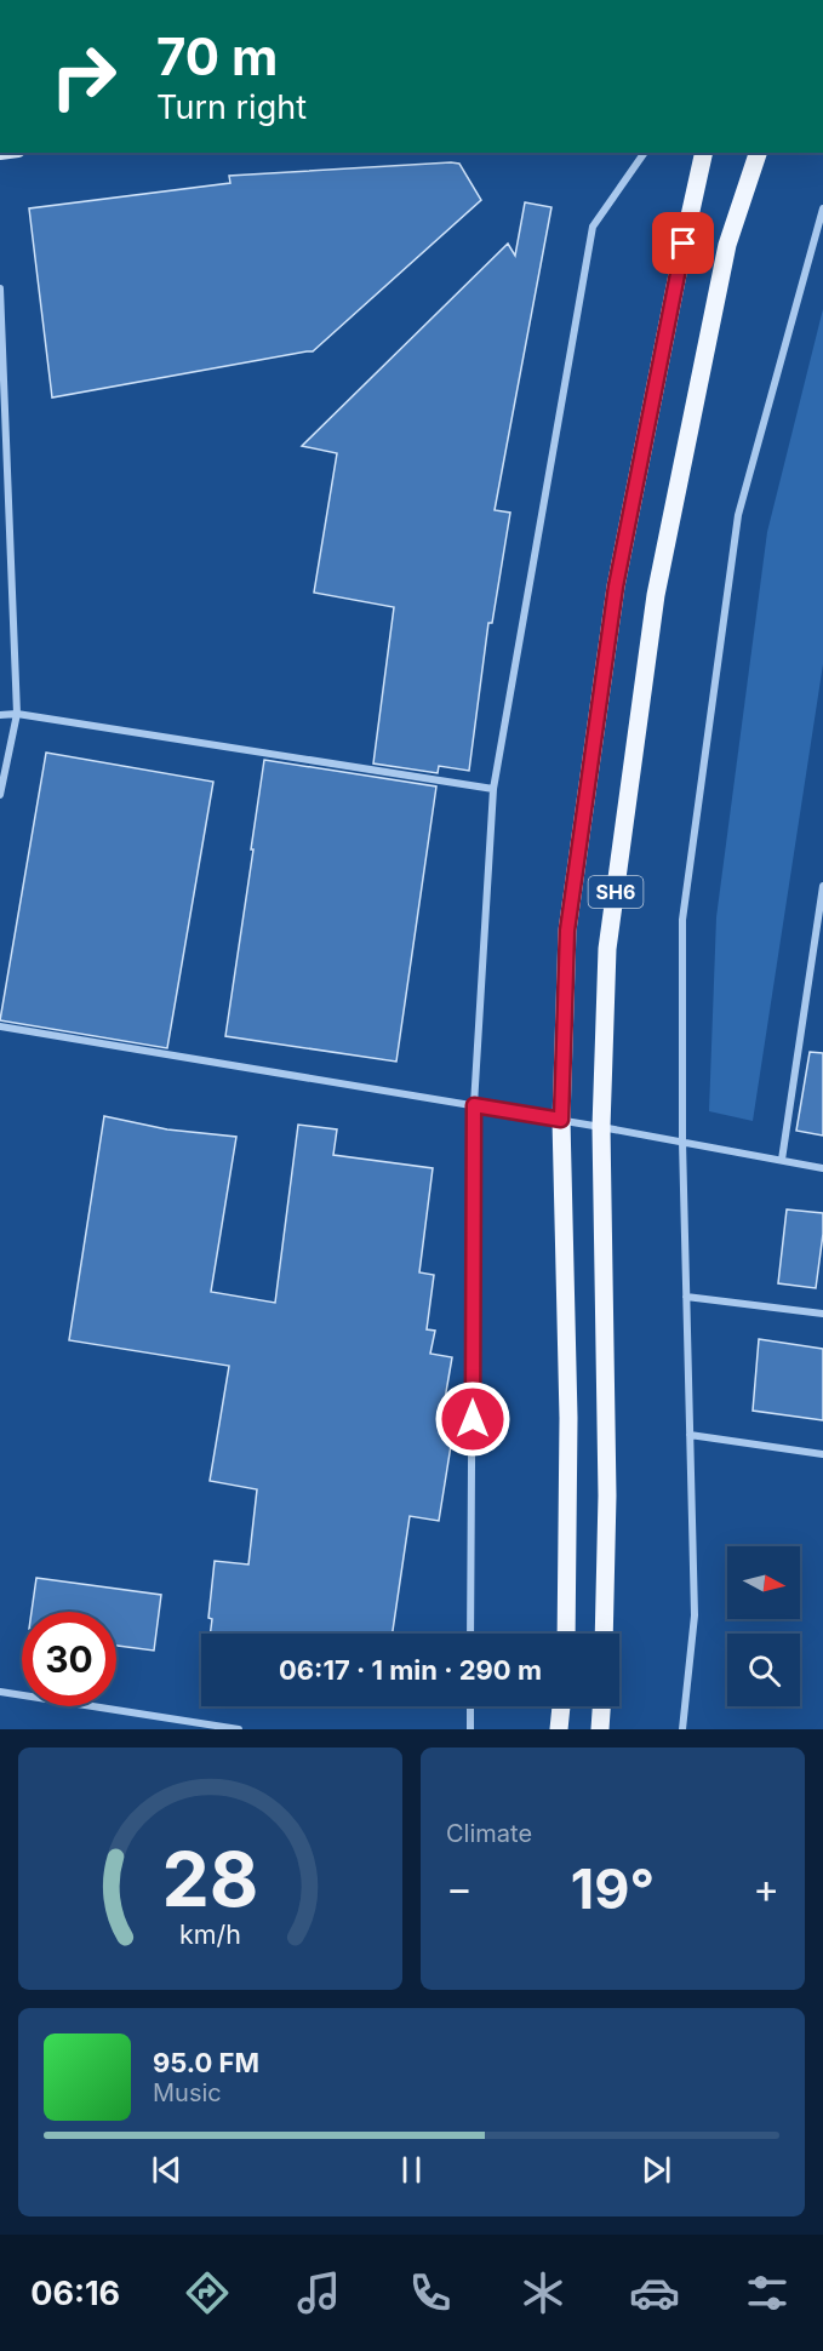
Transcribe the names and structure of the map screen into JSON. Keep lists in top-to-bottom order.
{
  "streets": {
    "main road": ["SH6"]
  },
  "north": "right",
  "page": {
    "turn": ["70 m", "Turn right"],
    "limit": "30",
    "trip": "06:17 · 1 min · 290 m",
    "tile": "Climate",
    "heat": ["−", "19°", "+"],
    "song": ["95.0 FM", "Music"],
    "tabs": "06:16",
    "gauge": ["28", "km/h"]
  }
}
